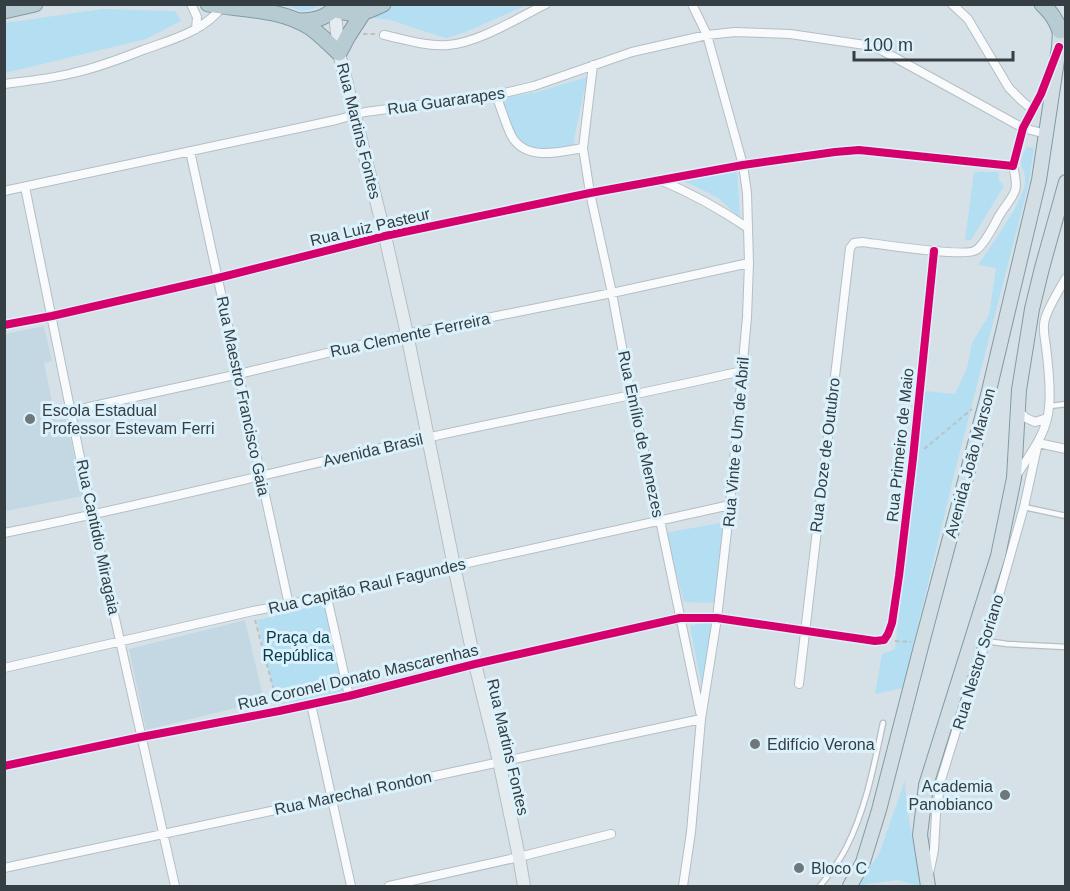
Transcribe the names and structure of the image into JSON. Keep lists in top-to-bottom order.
{
  "streets": {
    "main road": ["Avenida João Marson"],
    "street": [
      "Rua Guararapes",
      "Rua Martins Fontes",
      "Rua Luiz Pasteur",
      "Rua Clemente Ferreira",
      "Rua Maestro Francisco Gaia",
      "Rua Emílio de Menezes",
      "Rua Vinte e Um de Abril",
      "Rua Primeiro de Maio",
      "Avenida Brasil",
      "Rua Doze de Outubro",
      "Rua Cantidio Miragaia",
      "Rua Capitão Raul Fagundes",
      "Rua Nestor Soriano",
      "Rua Coronel Donato Mascarenhas",
      "Rua Marechal Rondon"
    ]
  },
  "crossings": [
    ["Rua Guararapes", "Rua Martins Fontes"],
    ["Rua Guararapes", "Rua Maestro Francisco Gaia"],
    ["Rua Guararapes", "Rua Emílio de Menezes"],
    ["Rua Guararapes", "Rua Vinte e Um de Abril"],
    ["Rua Guararapes", "Avenida João Marson"],
    ["Rua Guararapes", "Rua Cantidio Miragaia"],
    ["Rua Martins Fontes", "Rua Luiz Pasteur"],
    ["Rua Martins Fontes", "Rua Clemente Ferreira"],
    ["Rua Martins Fontes", "Avenida Brasil"],
    ["Rua Martins Fontes", "Rua Capitão Raul Fagundes"],
    ["Rua Martins Fontes", "Rua Coronel Donato Mascarenhas"],
    ["Rua Martins Fontes", "Rua Marechal Rondon"],
    ["Rua Luiz Pasteur", "Rua Maestro Francisco Gaia"],
    ["Rua Luiz Pasteur", "Rua Emílio de Menezes"],
    ["Rua Luiz Pasteur", "Rua Vinte e Um de Abril"],
    ["Rua Luiz Pasteur", "Rua Cantidio Miragaia"],
    ["Rua Clemente Ferreira", "Rua Maestro Francisco Gaia"],
    ["Rua Clemente Ferreira", "Rua Emílio de Menezes"],
    ["Rua Clemente Ferreira", "Rua Vinte e Um de Abril"],
    ["Rua Clemente Ferreira", "Rua Cantidio Miragaia"],
    ["Rua Maestro Francisco Gaia", "Avenida Brasil"],
    ["Rua Maestro Francisco Gaia", "Rua Capitão Raul Fagundes"],
    ["Rua Emílio de Menezes", "Rua Vinte e Um de Abril"],
    ["Rua Emílio de Menezes", "Avenida Brasil"],
    ["Rua Emílio de Menezes", "Rua Capitão Raul Fagundes"],
    ["Rua Emílio de Menezes", "Rua Coronel Donato Mascarenhas"],
    ["Rua Emílio de Menezes", "Rua Marechal Rondon"],
    ["Rua Vinte e Um de Abril", "Avenida Brasil"],
    ["Rua Vinte e Um de Abril", "Rua Capitão Raul Fagundes"],
    ["Rua Vinte e Um de Abril", "Rua Coronel Donato Mascarenhas"],
    ["Rua Vinte e Um de Abril", "Rua Marechal Rondon"],
    ["Rua Primeiro de Maio", "Rua Doze de Outubro"],
    ["Rua Primeiro de Maio", "Rua Coronel Donato Mascarenhas"],
    ["Avenida Brasil", "Rua Cantidio Miragaia"],
    ["Rua Doze de Outubro", "Rua Coronel Donato Mascarenhas"],
    ["Avenida João Marson", "Rua Nestor Soriano"],
    ["Rua Cantidio Miragaia", "Rua Capitão Raul Fagundes"],
    ["Rua Cantidio Miragaia", "Rua Coronel Donato Mascarenhas"],
    ["Rua Cantidio Miragaia", "Rua Marechal Rondon"]
  ],
  "parks": ["Praça da República"],
  "places": [
    "Escola Estadual Professor Estevam Ferri",
    "Edifício Verona",
    "Academia Panobianco",
    "Bloco C"
  ],
  "scale_bar": "100 m"
}
